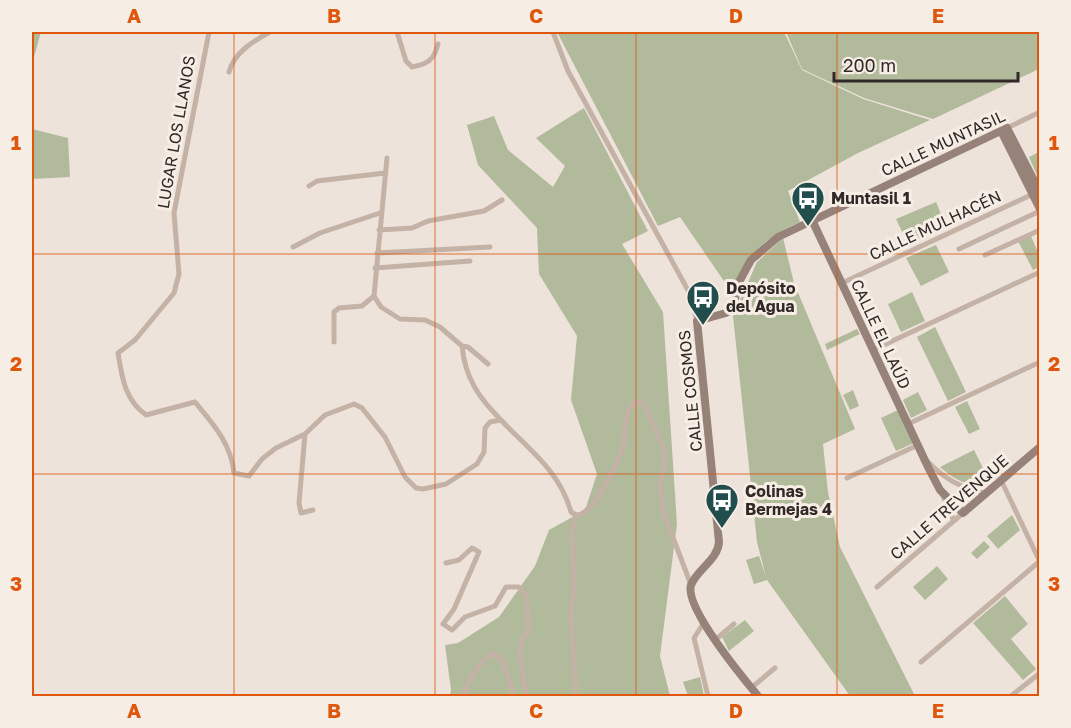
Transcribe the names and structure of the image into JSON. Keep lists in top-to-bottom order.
{
  "streets": {
    "street": [
      "LUGAR LOS LLANOS",
      "CALLE MUNTASIL",
      "CALLE MULHACÉN",
      "CALLE EL LAÚD",
      "CALLE COSMOS",
      "CALLE TREVENQUE"
    ]
  },
  "crossings": [
    ["CALLE MUNTASIL", "CALLE EL LAÚD"],
    ["CALLE MUNTASIL", "CALLE COSMOS"],
    ["CALLE MULHACÉN", "CALLE EL LAÚD"],
    ["CALLE EL LAÚD", "CALLE TREVENQUE"]
  ],
  "places": {
    "bus stop": ["Muntasil 1", "Depósito del Agua", "Colinas Bermejas 4"]
  },
  "scale_bar": "200 m",
  "grid": {
    "columns": [
      "A",
      "B",
      "C",
      "D",
      "E"
    ],
    "rows": ["1", "2", "3"]
  }
}
